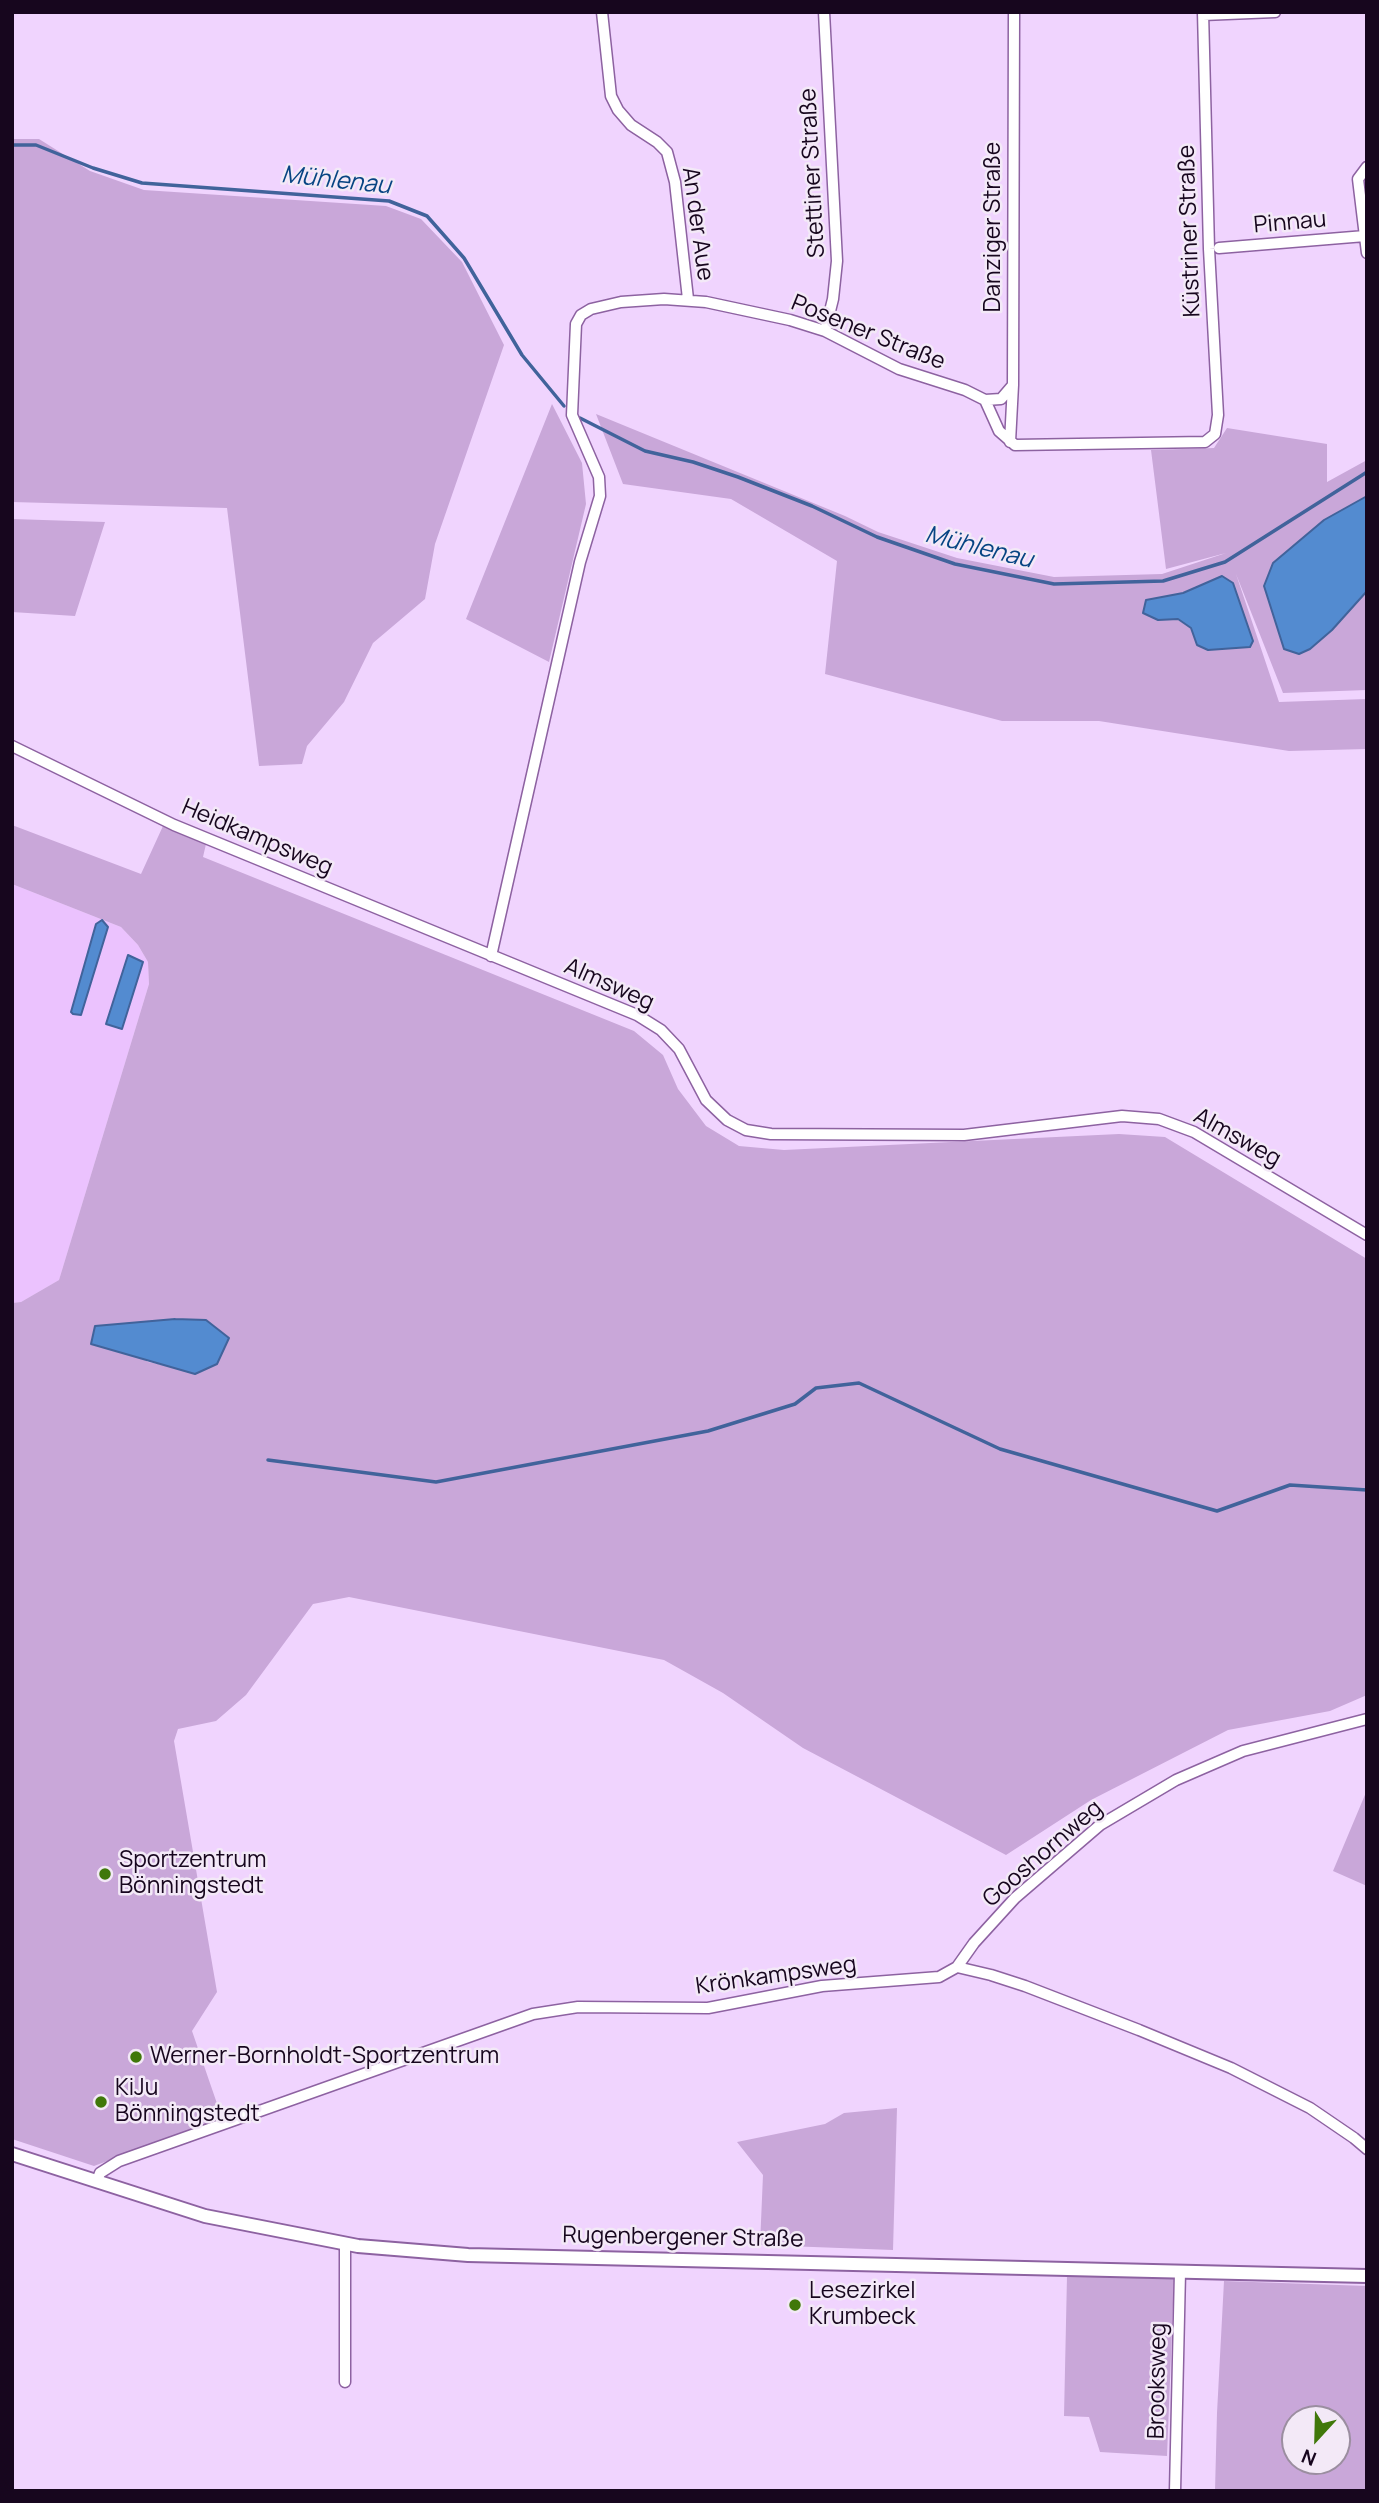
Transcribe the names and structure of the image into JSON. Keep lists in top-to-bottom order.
{
  "streets": {
    "main road": ["Rugenbergener Straße"],
    "street": [
      "Stettiner Straße",
      "Pinnau",
      "An der Aue",
      "Danziger Straße",
      "Küstriner Straße",
      "Posener Straße",
      "Heidkampsweg",
      "Almsweg",
      "Gooshornweg",
      "Krönkampsweg",
      "Brooksweg"
    ]
  },
  "crossings": [
    ["Stettiner Straße", "Posener Straße"],
    ["An der Aue", "Posener Straße"],
    ["Danziger Straße", "Küstriner Straße"],
    ["Posener Straße", "Heidkampsweg"],
    ["Posener Straße", "Almsweg"],
    ["Heidkampsweg", "Almsweg"],
    ["Gooshornweg", "Krönkampsweg"],
    ["Krönkampsweg", "Rugenbergener Straße"],
    ["Rugenbergener Straße", "Brooksweg"]
  ],
  "water": ["Mühlenau"],
  "places": [
    "Sportzentrum Bönningstedt",
    "Werner-Bornholdt-Sportzentrum",
    "KiJu Bönningstedt",
    "Lesezirkel Krumbeck"
  ],
  "north": "bottom"
}
